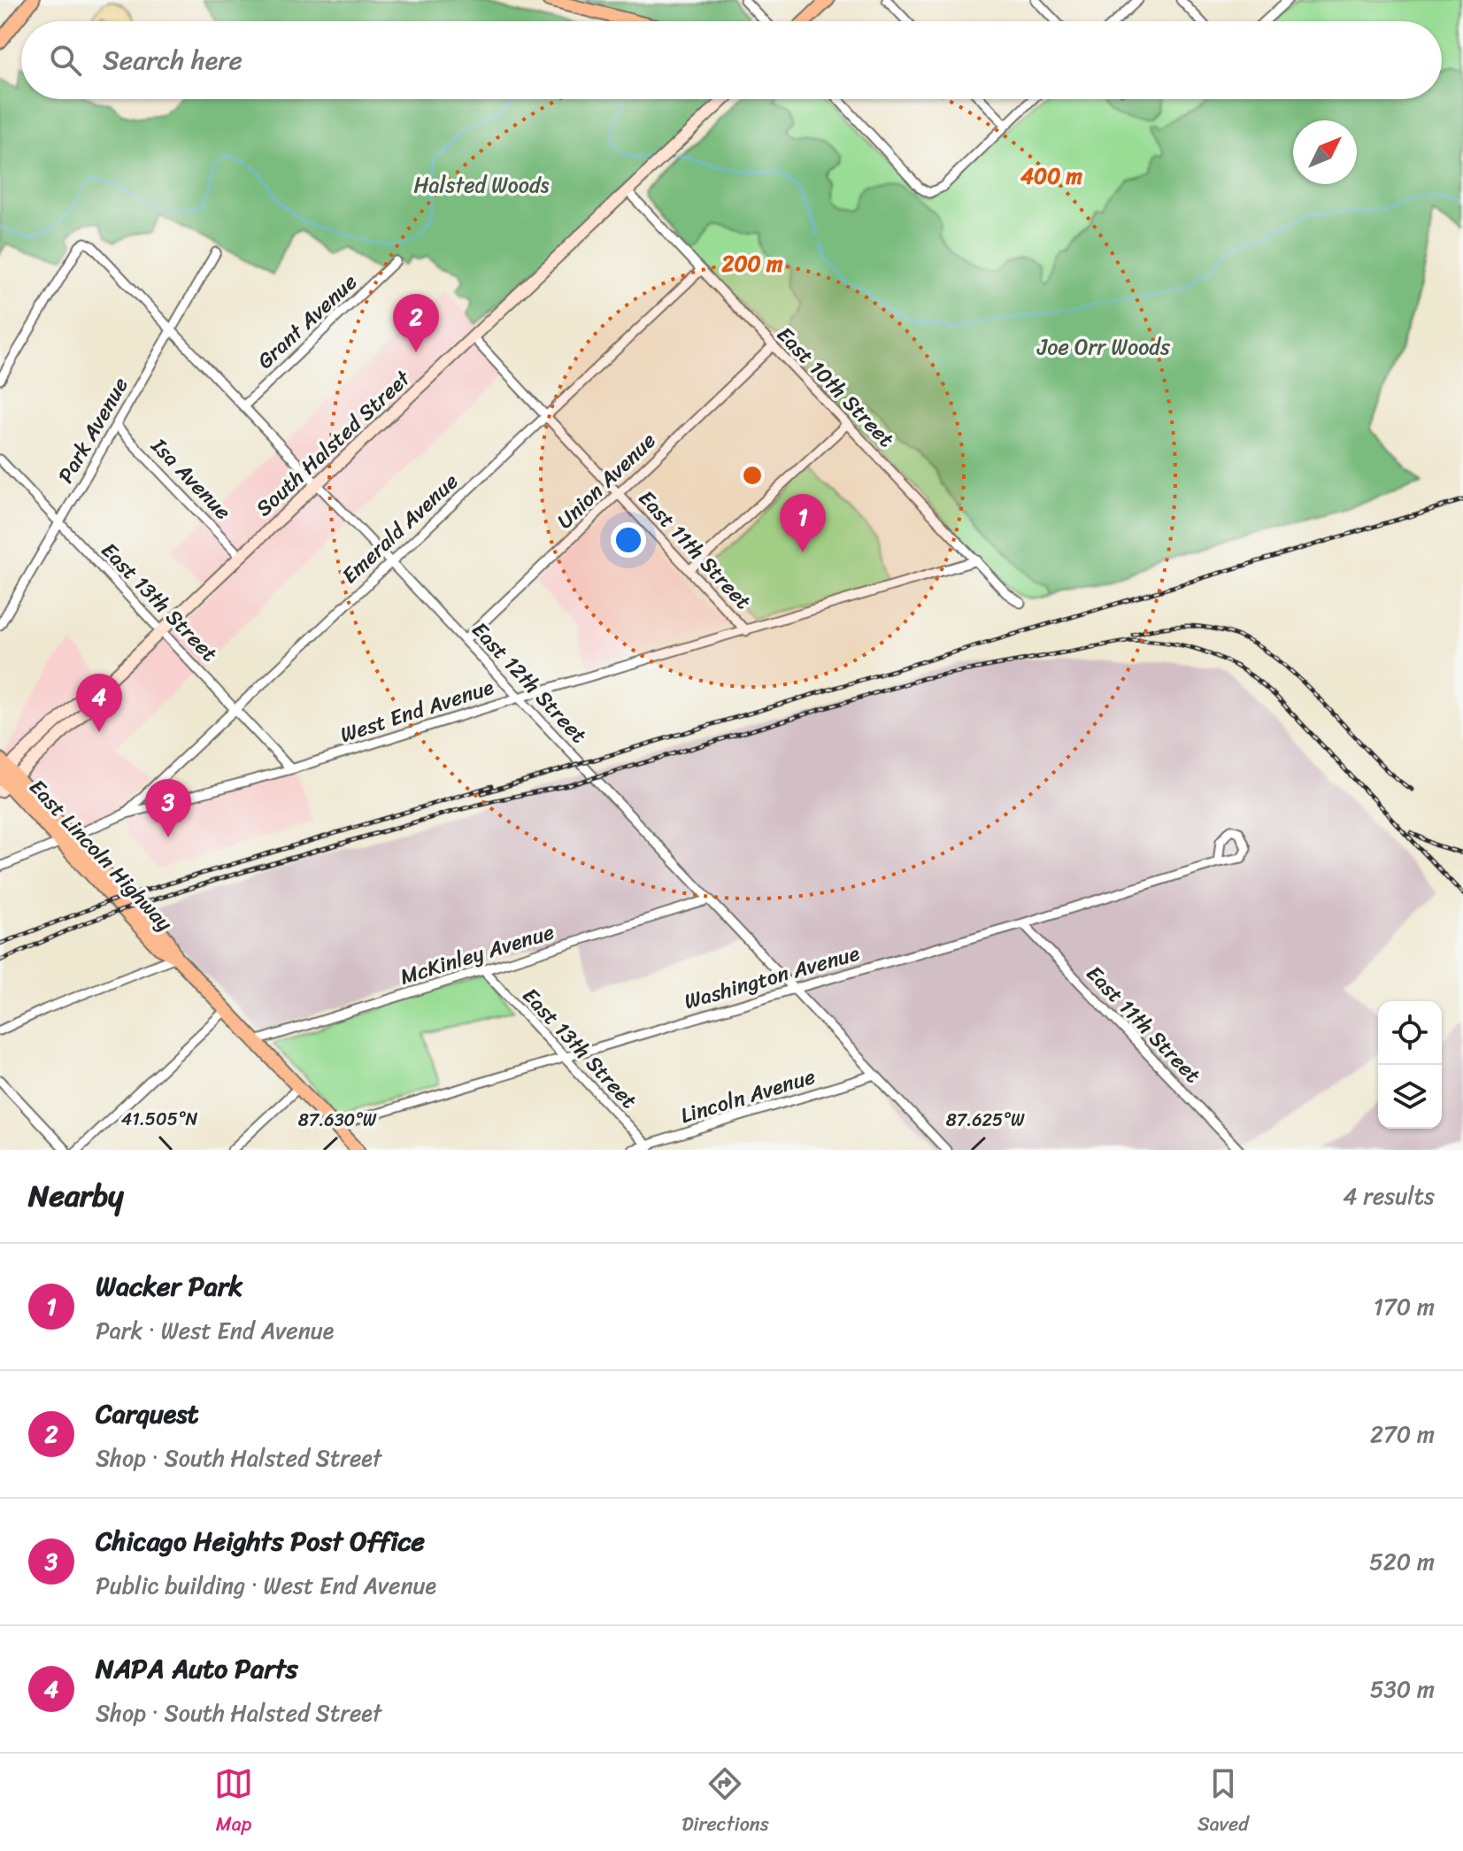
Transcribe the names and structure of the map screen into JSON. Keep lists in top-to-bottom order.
{
  "streets": {
    "main road": ["East Lincoln Highway"],
    "street": [
      "Grant Avenue",
      "East 10th Street",
      "Park Avenue",
      "South Halsted Street",
      "Isa Avenue",
      "Union Avenue",
      "Emerald Avenue",
      "East 11th Street",
      "East 13th Street",
      "East 12th Street",
      "West End Avenue",
      "McKinley Avenue",
      "Washington Avenue",
      "Lincoln Avenue"
    ]
  },
  "crossings": [
    ["Grant Avenue", "East 12th Street"],
    ["East 10th Street", "South Halsted Street"],
    ["East 10th Street", "Union Avenue"],
    ["East 10th Street", "Emerald Avenue"],
    ["East 10th Street", "West End Avenue"],
    ["Park Avenue", "Isa Avenue"],
    ["Park Avenue", "East 13th Street"],
    ["Park Avenue", "East 12th Street"],
    ["South Halsted Street", "Isa Avenue"],
    ["South Halsted Street", "East 11th Street"],
    ["South Halsted Street", "East 13th Street"],
    ["South Halsted Street", "East 12th Street"],
    ["South Halsted Street", "East Lincoln Highway"],
    ["Union Avenue", "East 11th Street"],
    ["Union Avenue", "East 12th Street"],
    ["Emerald Avenue", "East 11th Street"],
    ["Emerald Avenue", "East 13th Street"],
    ["Emerald Avenue", "East 12th Street"],
    ["Emerald Avenue", "West End Avenue"],
    ["East 11th Street", "West End Avenue"],
    ["East 11th Street", "Washington Avenue"],
    ["East 13th Street", "West End Avenue"],
    ["East 13th Street", "McKinley Avenue"],
    ["East 13th Street", "Washington Avenue"],
    ["East 13th Street", "Lincoln Avenue"],
    ["East 12th Street", "West End Avenue"],
    ["East 12th Street", "McKinley Avenue"],
    ["East 12th Street", "Washington Avenue"],
    ["East 12th Street", "Lincoln Avenue"],
    ["West End Avenue", "East Lincoln Highway"],
    ["East Lincoln Highway", "McKinley Avenue"],
    ["East Lincoln Highway", "Washington Avenue"]
  ],
  "parks": ["Halsted Woods", "Joe Orr Woods"],
  "north": "top right",
  "page": {
    "search": "Search here",
    "pins": [
      "2",
      "1",
      "4",
      "3"
    ],
    "heading": ["Nearby", "4 results"],
    "list": [
      {
        "mark": "1",
        "name": "Wacker Park",
        "note": "Park · West End Avenue",
        "value": "170 m"
      },
      {
        "mark": "2",
        "name": "Carquest",
        "note": "Shop · South Halsted Street",
        "value": "270 m"
      },
      {
        "mark": "3",
        "name": "Chicago Heights Post Office",
        "note": "Public building · West End Avenue",
        "value": "520 m"
      },
      {
        "mark": "4",
        "name": "NAPA Auto Parts",
        "note": "Shop · South Halsted Street",
        "value": "530 m"
      }
    ],
    "nav": ["Map", "Directions", "Saved"]
  },
  "coordinates": ["41.505°N", "87.630°W", "87.625°W"],
  "rings": ["400 m", "200 m"]
}
